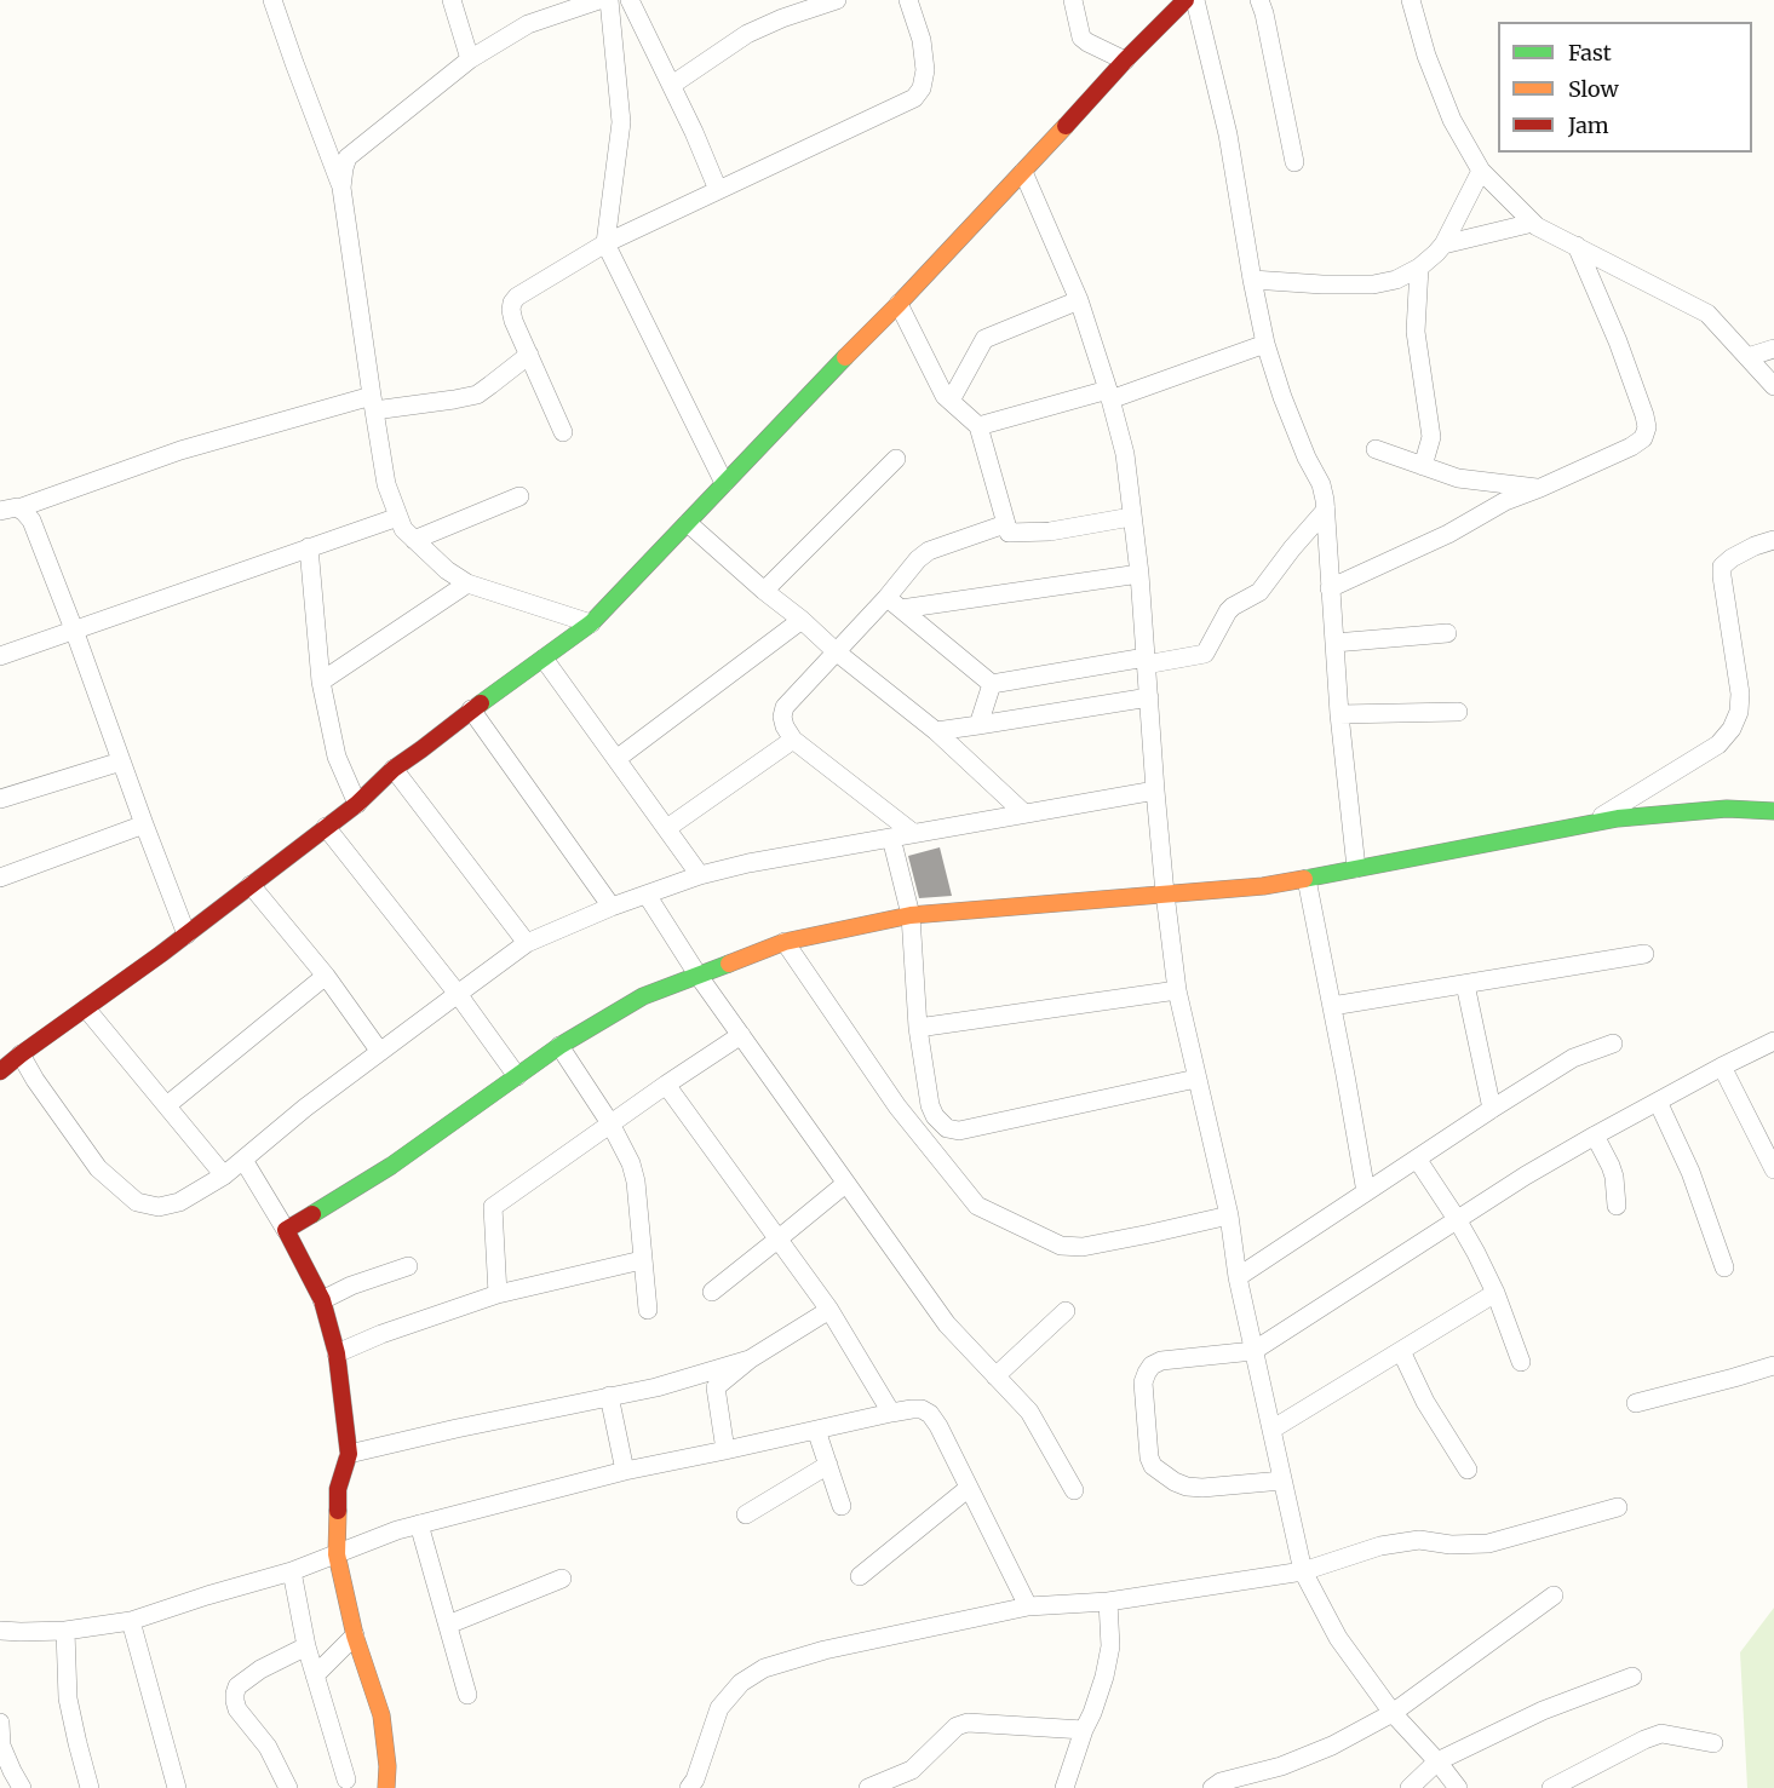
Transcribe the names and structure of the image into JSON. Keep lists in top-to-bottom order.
{
  "legend": ["Fast", "Slow", "Jam"]
}
